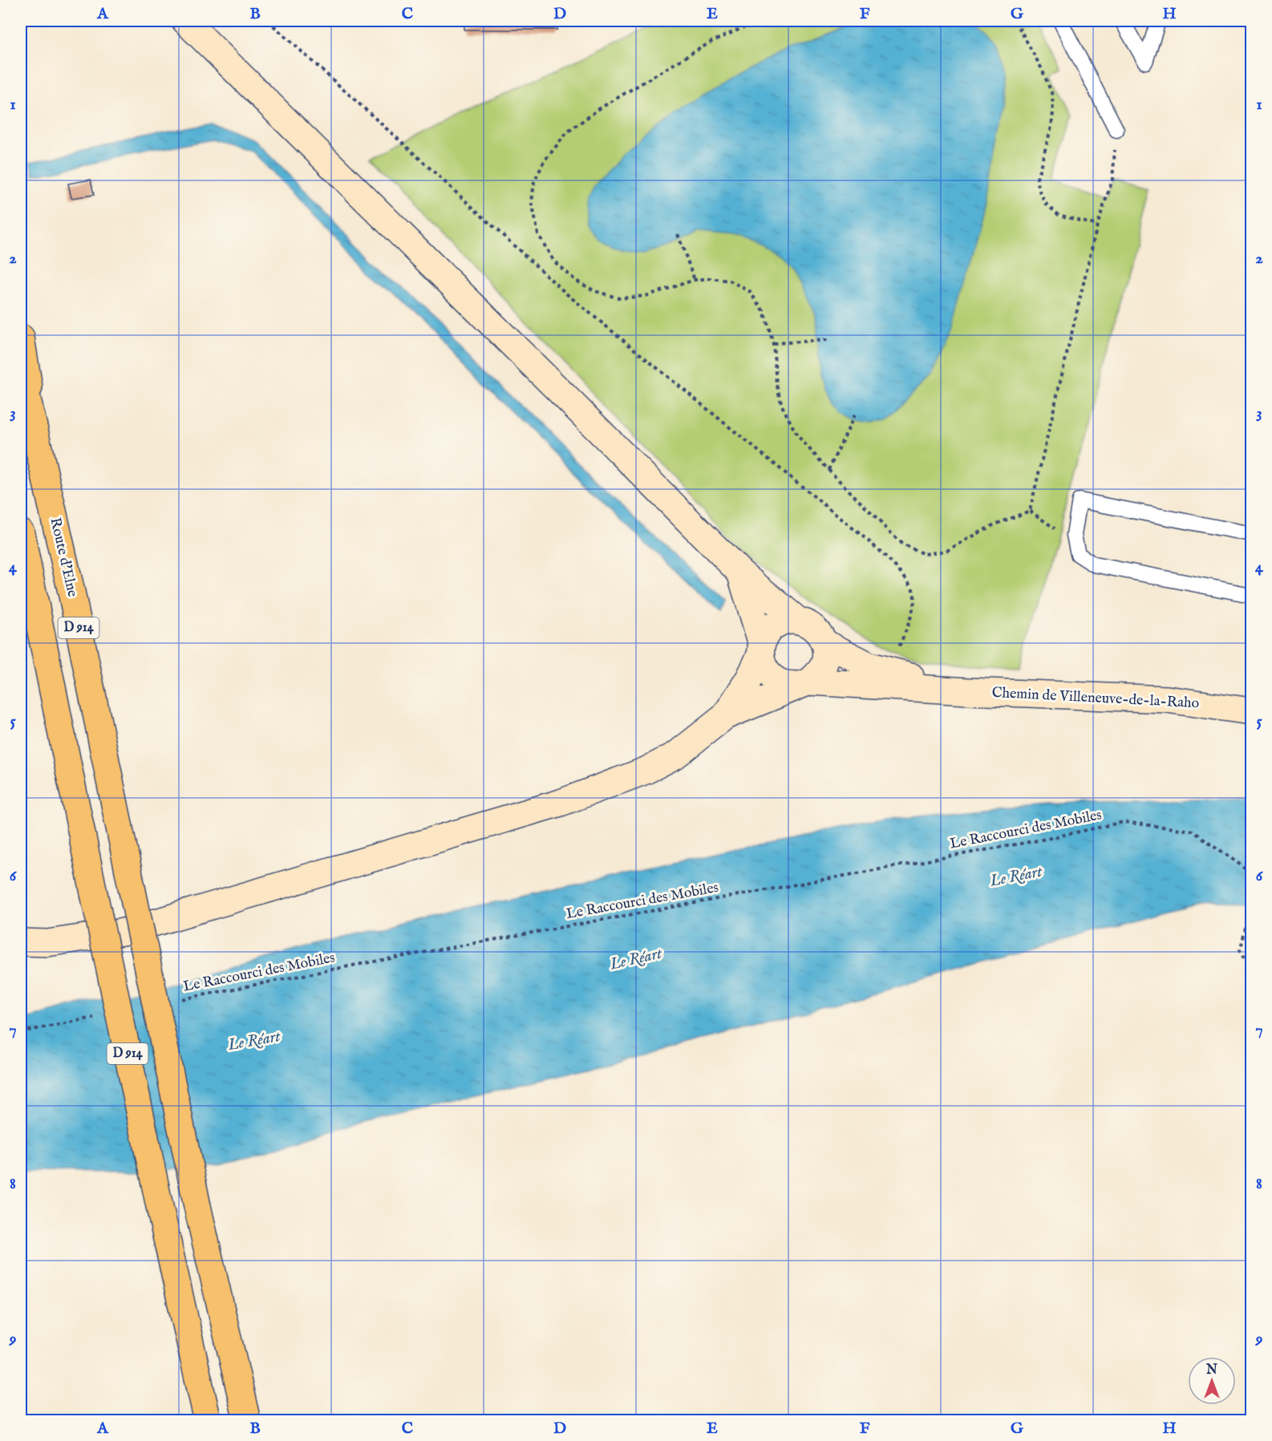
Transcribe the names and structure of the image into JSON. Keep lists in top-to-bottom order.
{
  "streets": {
    "highway": ["Route d'Elne", "D 914"],
    "main road": ["Chemin de Villeneuve-de-la-Raho"],
    "path": ["Le Raccourci des Mobiles"]
  },
  "water": ["Le Réart"],
  "north": "top",
  "grid": {
    "columns": [
      "A",
      "B",
      "C",
      "D",
      "E",
      "F",
      "G",
      "H"
    ],
    "rows": [
      "1",
      "2",
      "3",
      "4",
      "5",
      "6",
      "7",
      "8",
      "9"
    ]
  }
}
